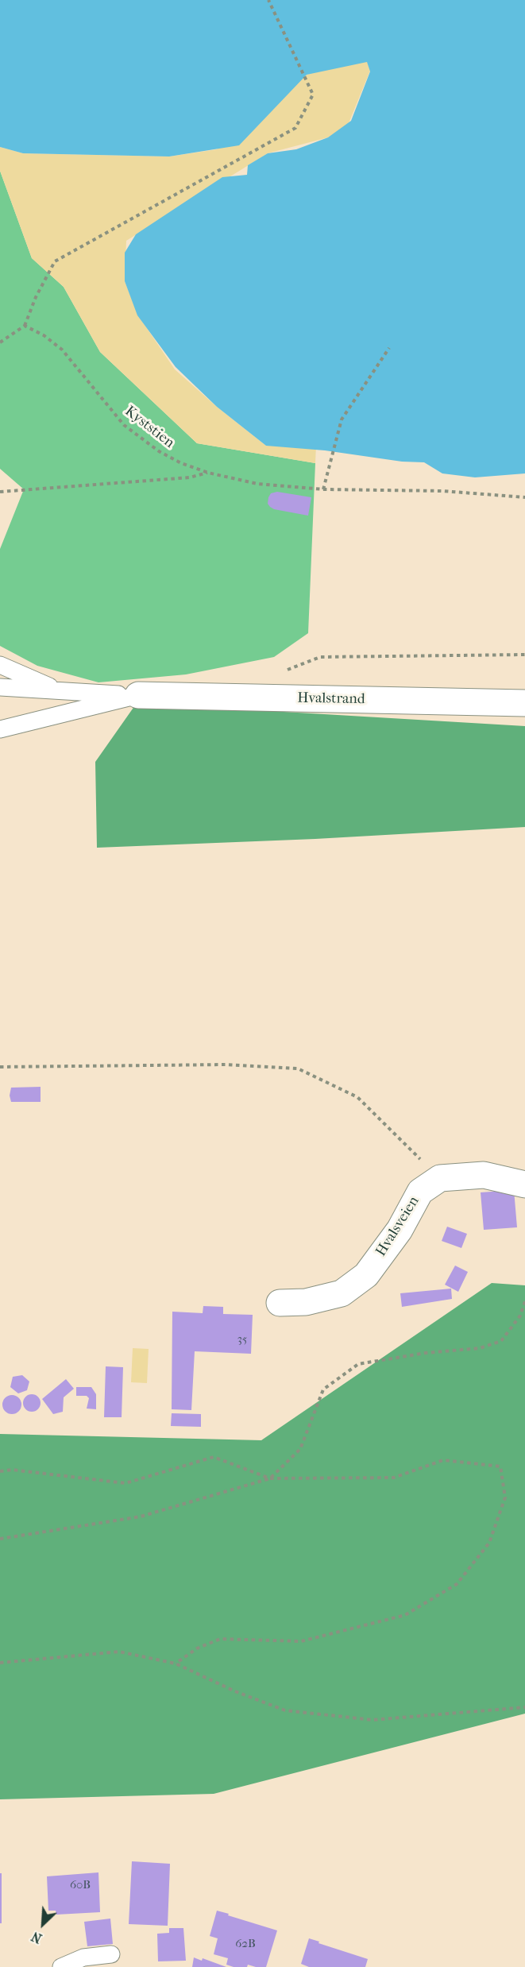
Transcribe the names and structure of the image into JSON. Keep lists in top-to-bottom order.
{
  "streets": {
    "street": ["Hvalstrand", "Hvalsveien"],
    "path": ["Kyststien"]
  },
  "house_numbers": ["35", "60B", "62B"],
  "north": "bottom left"
}
